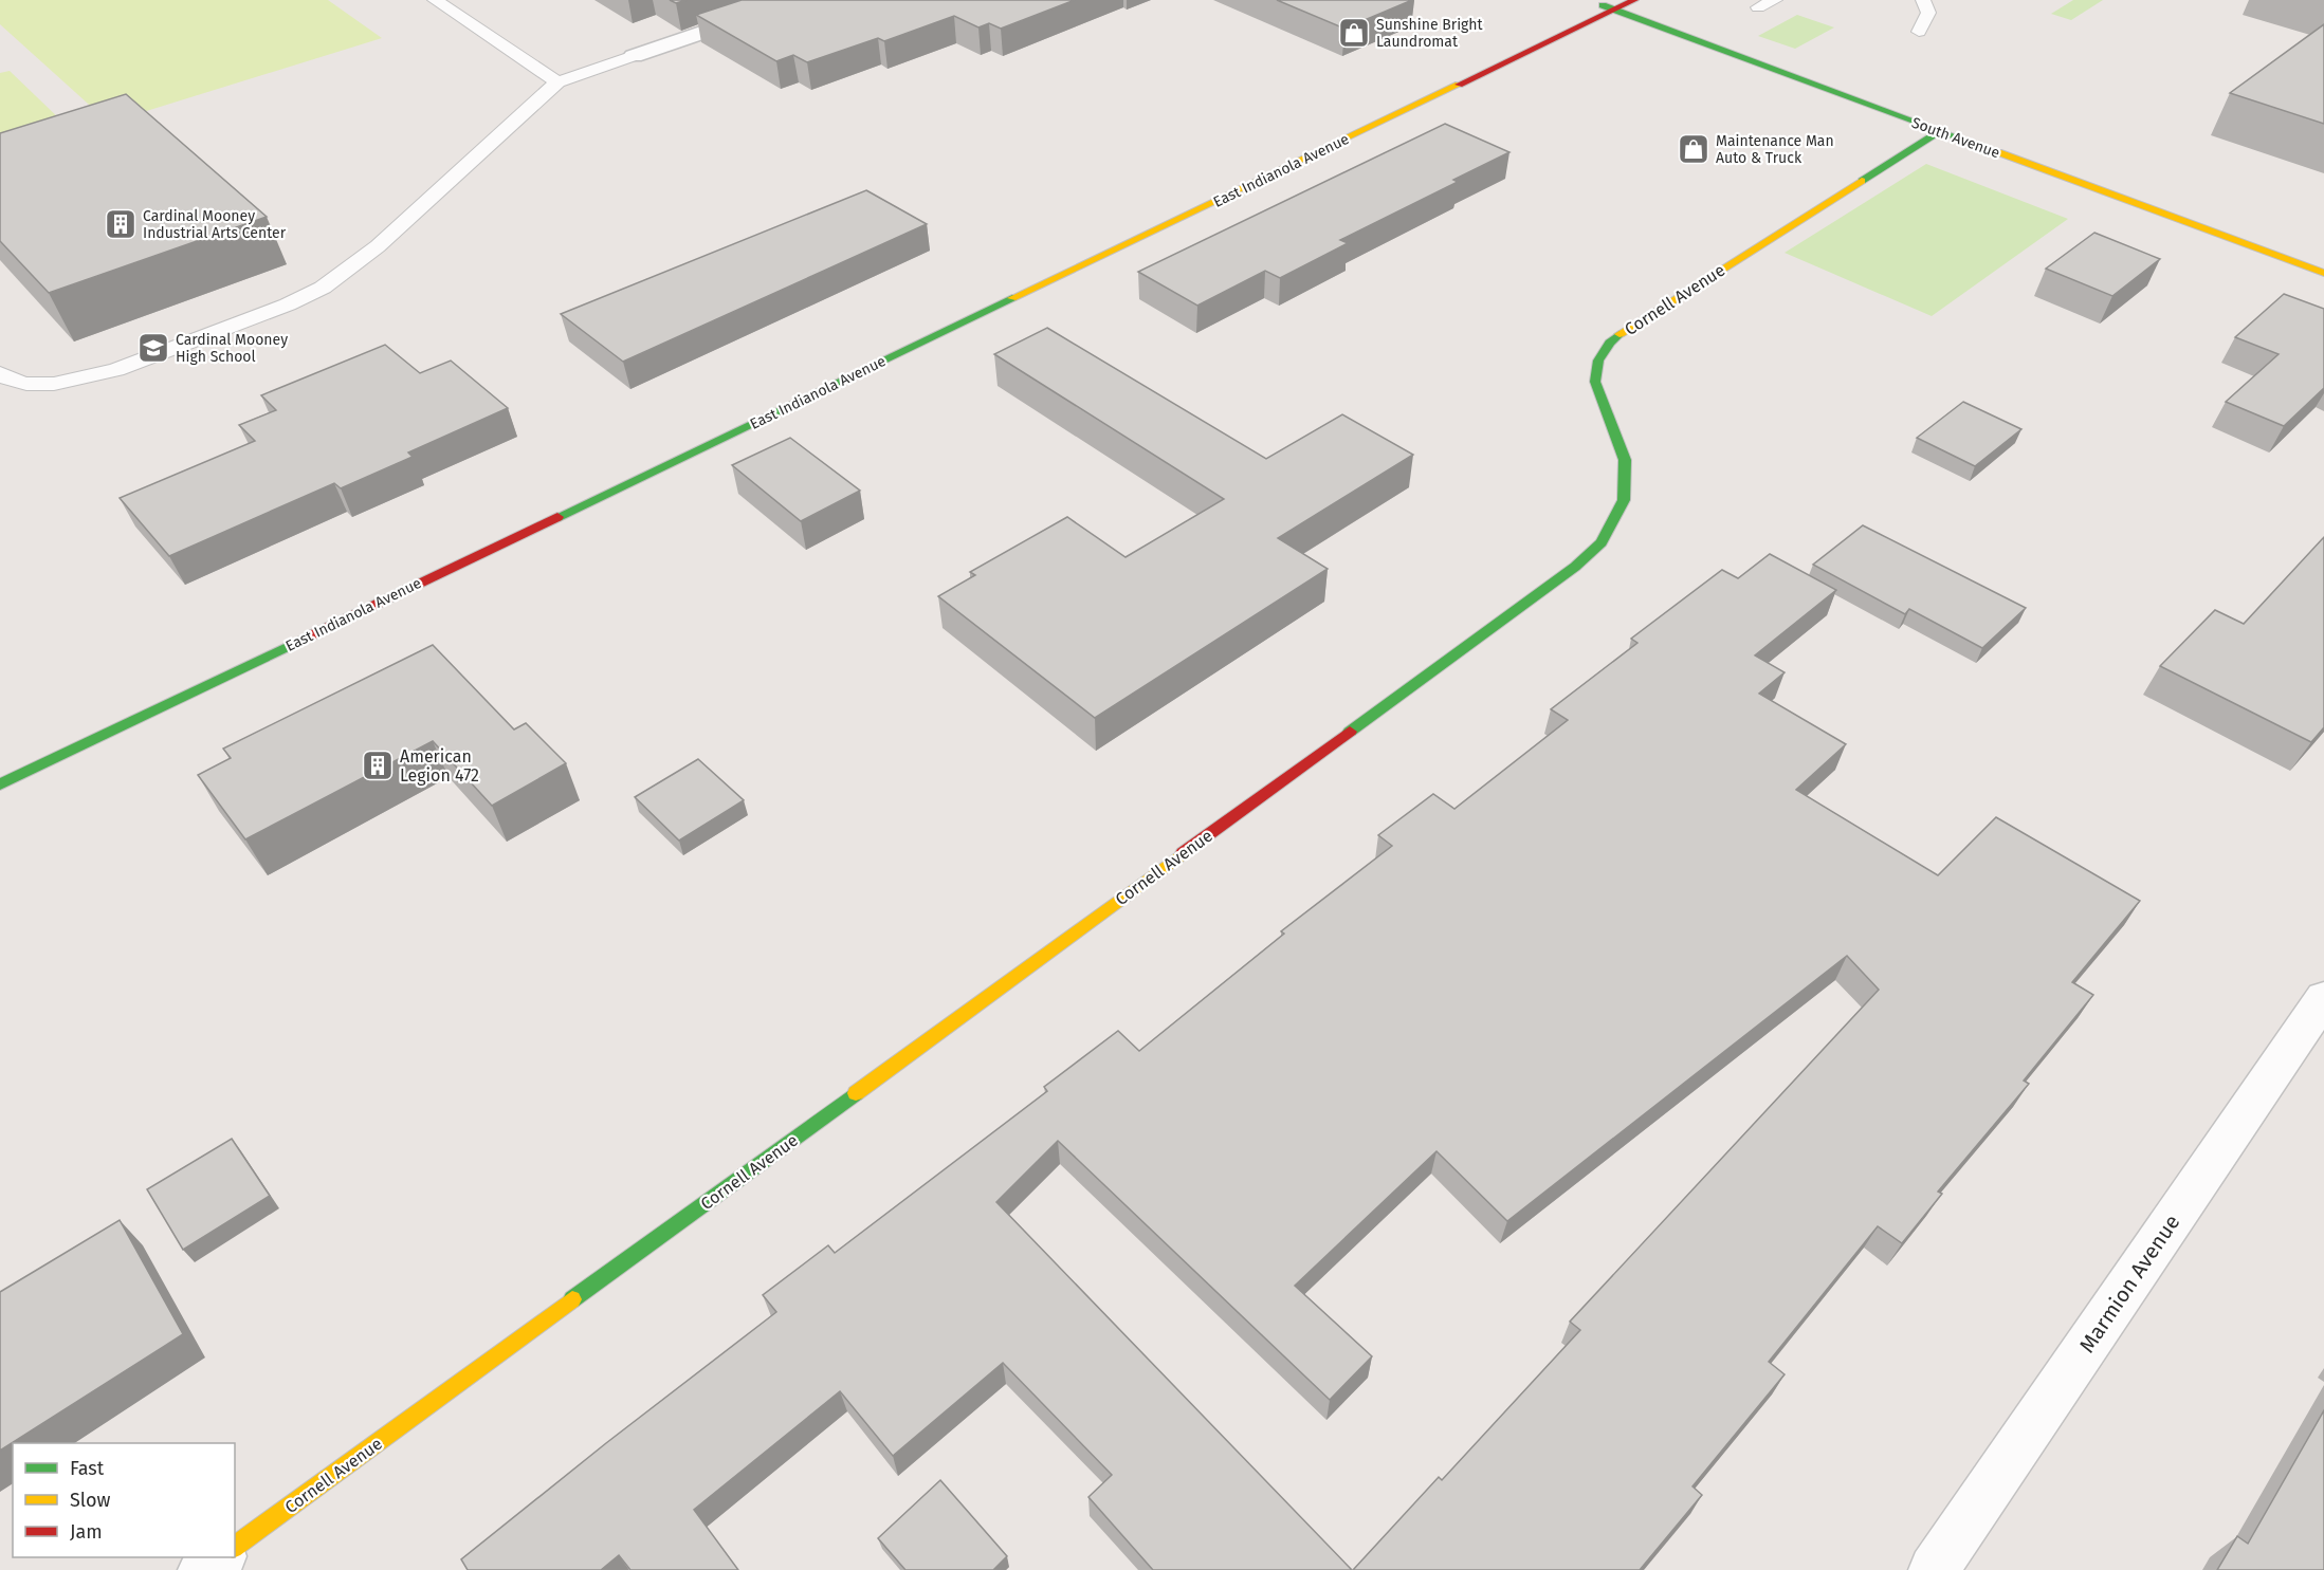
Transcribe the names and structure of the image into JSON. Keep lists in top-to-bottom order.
{
  "streets": {
    "street": [
      "South Avenue",
      "East Indianola Avenue",
      "Cornell Avenue",
      "Marmion Avenue"
    ]
  },
  "crossings": [
    ["South Avenue", "East Indianola Avenue"],
    ["South Avenue", "Cornell Avenue"]
  ],
  "places": {
    "shop": ["Sunshine Bright Laundromat", "Maintenance Man Auto & Truck"],
    "building": ["Cardinal Mooney Industrial Arts Center", "American Legion 472"],
    "school or university": ["Cardinal Mooney High School"]
  },
  "legend": ["Fast", "Slow", "Jam"]
}
